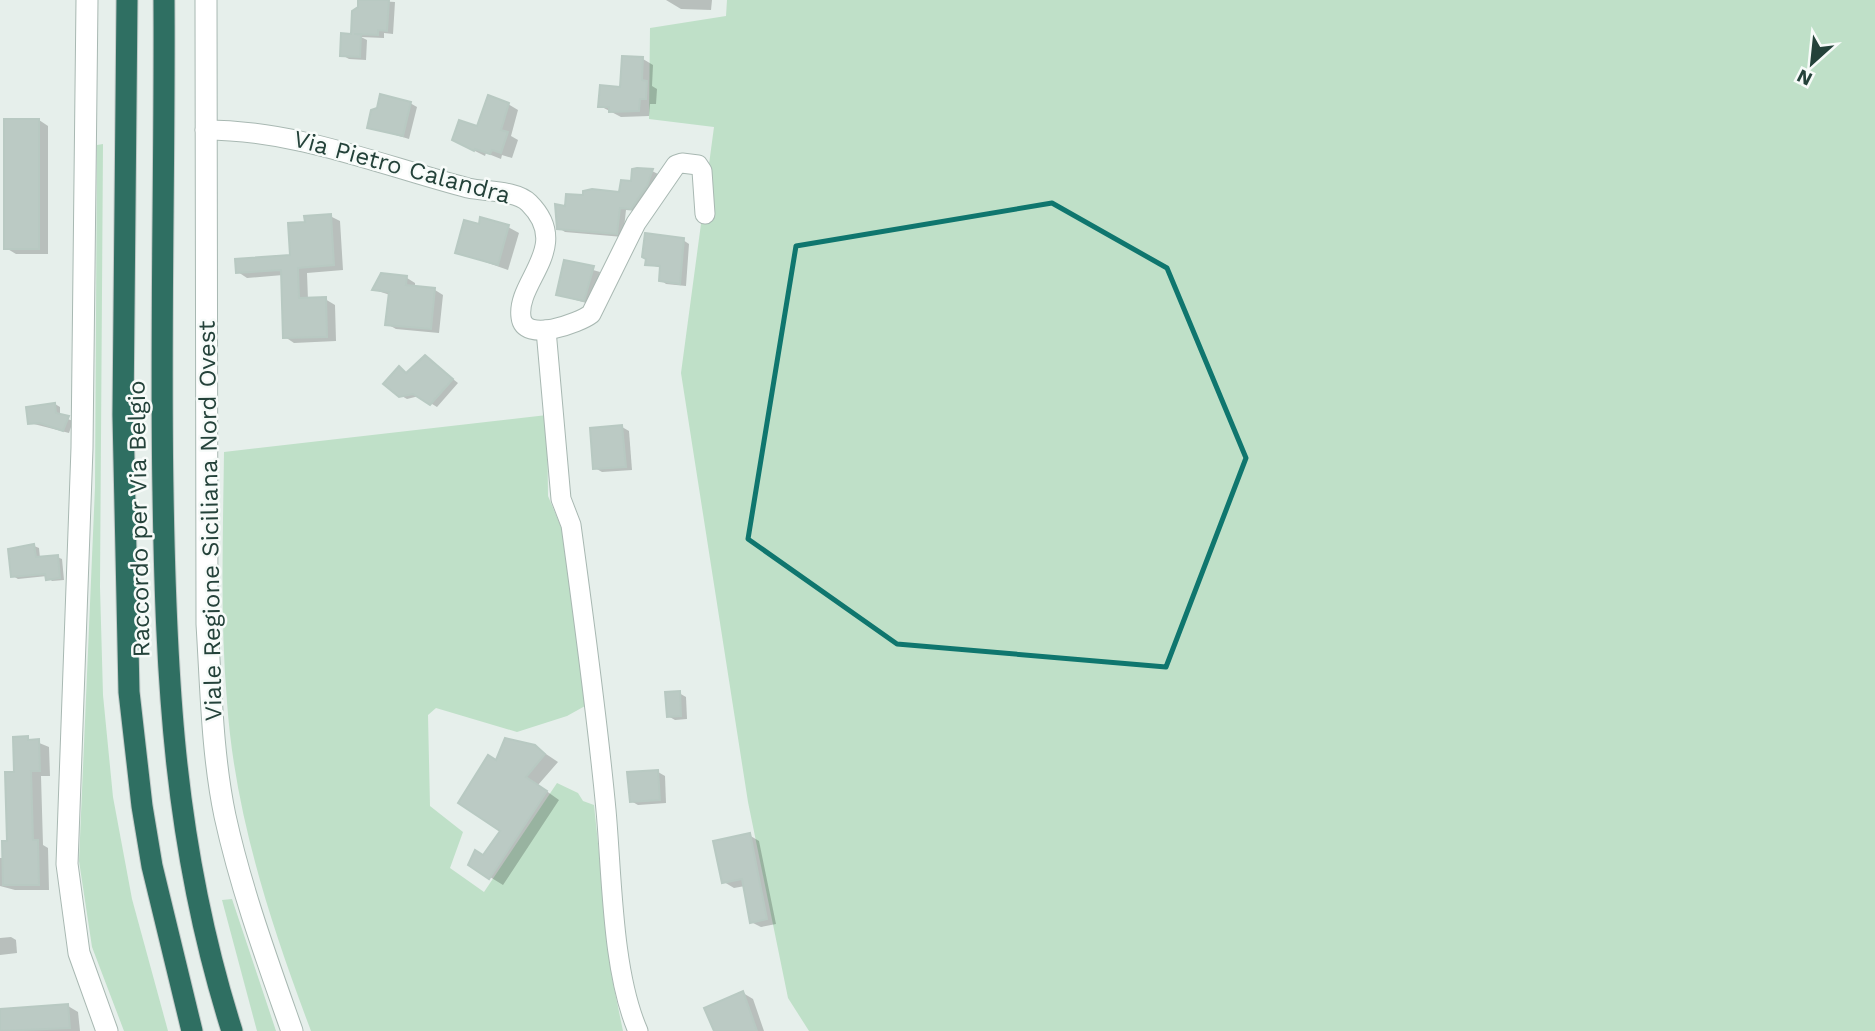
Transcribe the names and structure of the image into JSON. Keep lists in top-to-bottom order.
{
  "streets": {
    "highway": ["Raccordo per Via Belgio"],
    "street": ["Via Pietro Calandra", "Viale Regione Siciliana Nord Ovest"]
  },
  "crossings": [
    ["Via Pietro Calandra", "Viale Regione Siciliana Nord Ovest"]
  ],
  "north": "bottom left"
}
